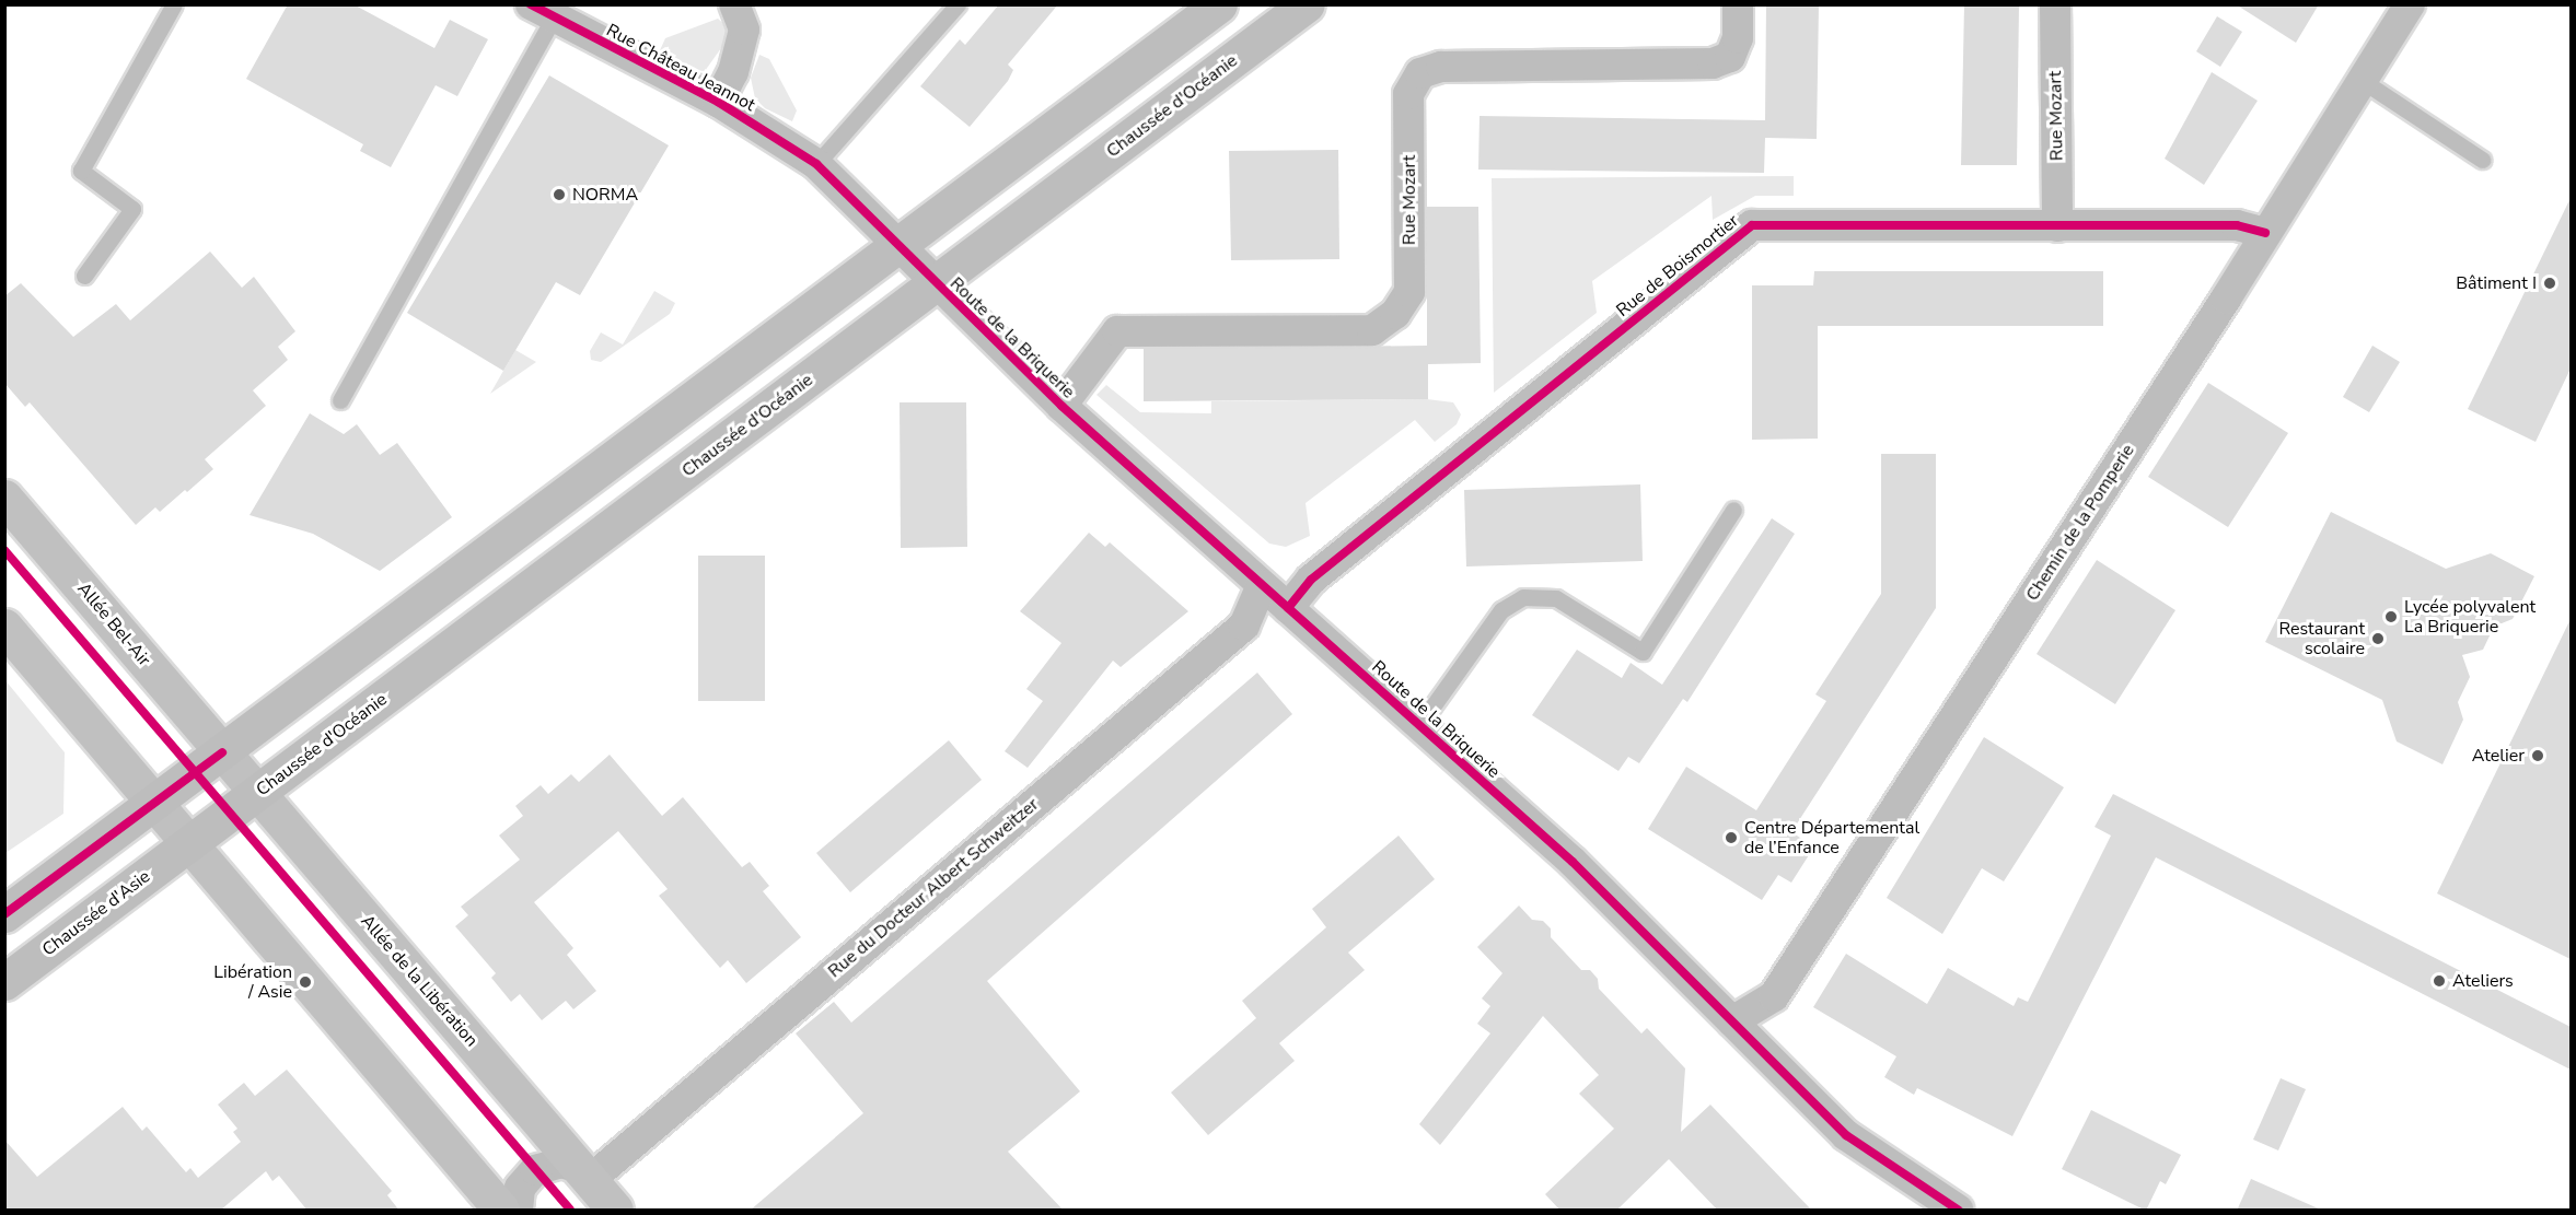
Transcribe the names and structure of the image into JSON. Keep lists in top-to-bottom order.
{
  "streets": {
    "main road": [
      "Chaussée d'Océanie",
      "Allée Bel-Air",
      "Chaussée d'Asie",
      "Allée de la Libération"
    ],
    "street": [
      "Rue Château Jeannot",
      "Rue Mozart",
      "Rue de Boismortier",
      "Route de la Briquerie",
      "Chemin de la Pomperie",
      "Rue du Docteur Albert Schweitzer"
    ]
  },
  "crossings": [
    ["Rue Château Jeannot", "Route de la Briquerie"],
    ["Chaussée d'Océanie", "Route de la Briquerie"],
    ["Chaussée d'Océanie", "Chaussée d'Asie"],
    ["Chaussée d'Océanie", "Allée de la Libération"],
    ["Rue Mozart", "Rue de Boismortier"],
    ["Rue Mozart", "Route de la Briquerie"],
    ["Rue de Boismortier", "Route de la Briquerie"],
    ["Rue de Boismortier", "Chemin de la Pomperie"],
    ["Route de la Briquerie", "Chemin de la Pomperie"],
    ["Route de la Briquerie", "Rue du Docteur Albert Schweitzer"],
    ["Allée Bel-Air", "Allée de la Libération"],
    ["Rue du Docteur Albert Schweitzer", "Allée de la Libération"]
  ],
  "places": [
    "NORMA",
    "Bâtiment I",
    "Lycée polyvalent La Briquerie",
    "Restaurant scolaire",
    "Atelier",
    "Centre Départemental de l’Enfance",
    "Ateliers",
    "Libération / Asie"
  ]
}
